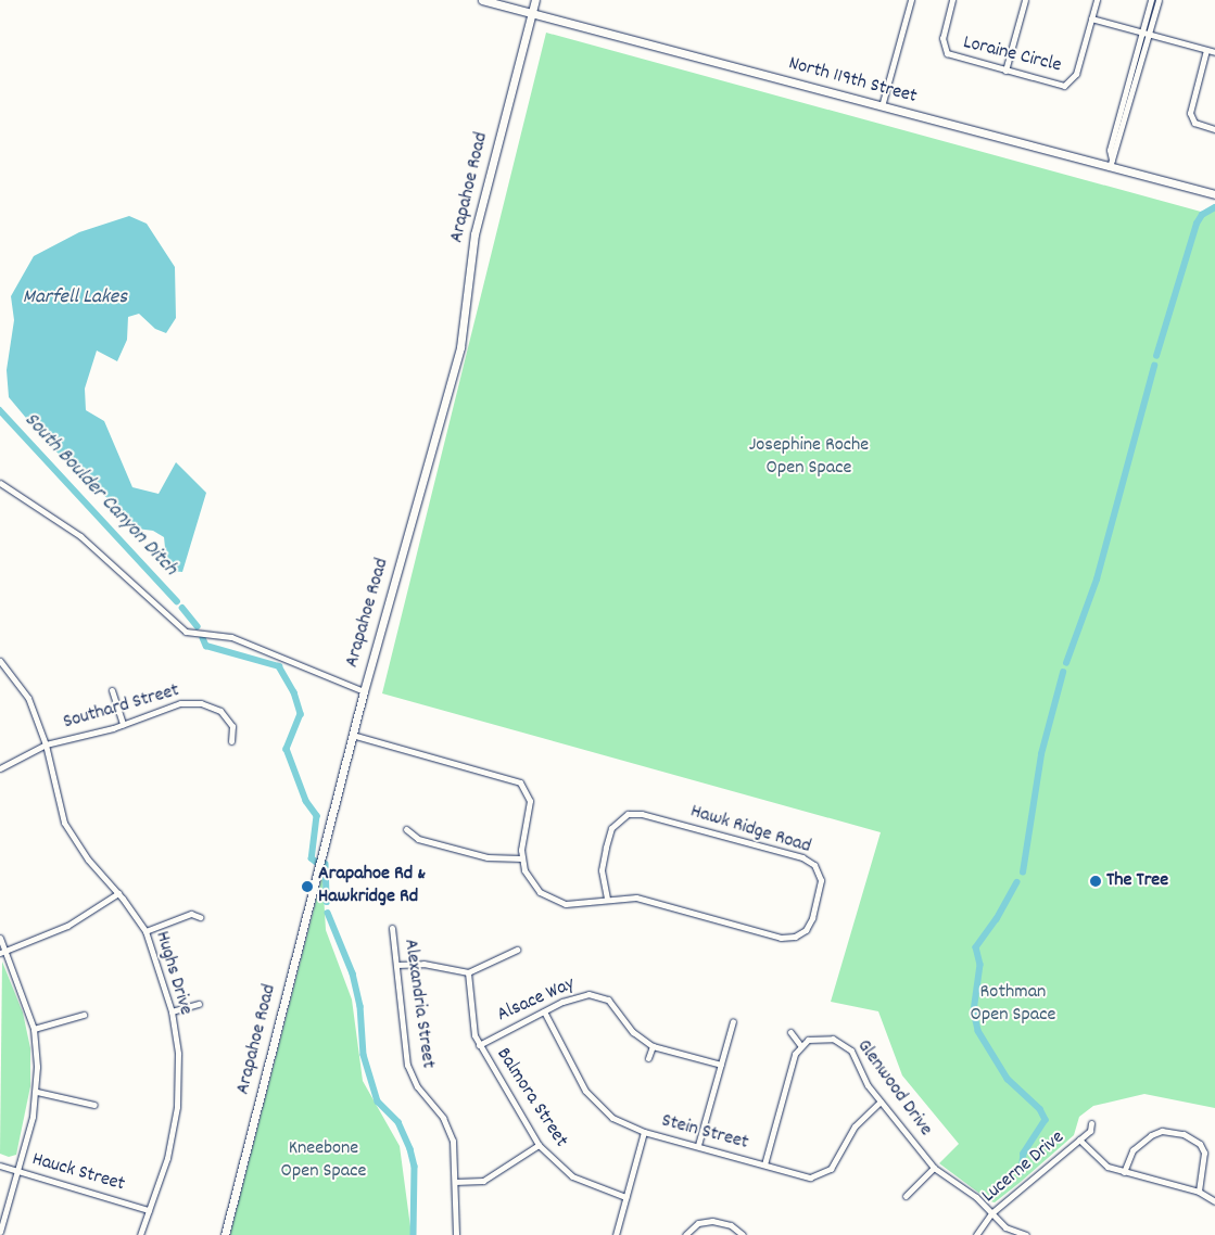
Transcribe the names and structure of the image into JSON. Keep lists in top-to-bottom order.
{
  "streets": {
    "main road": ["North 119th Street", "Arapahoe Road"],
    "street": [
      "Loraine Circle",
      "Southard Street",
      "Hawk Ridge Road",
      "Hughs Drive",
      "Alsace Way",
      "Alexandria Street",
      "Glenwood Drive",
      "Balmora Street",
      "Stein Street",
      "Lucerne Drive",
      "Hauck Street"
    ]
  },
  "crossings": [
    ["North 119th Street", "Arapahoe Road"],
    ["Southard Street", "Hughs Drive"],
    ["Hughs Drive", "Hauck Street"],
    ["Alsace Way", "Balmora Street"],
    ["Alsace Way", "Stein Street"],
    ["Glenwood Drive", "Stein Street"],
    ["Glenwood Drive", "Lucerne Drive"]
  ],
  "water": ["Marfell Lakes", "South Boulder Canyon Ditch"],
  "parks": ["Josephine Roche Open Space", "Rothman Open Space", "Kneebone Open Space"],
  "places": ["The Tree", "Arapahoe Rd & Hawkridge Rd"]
}
